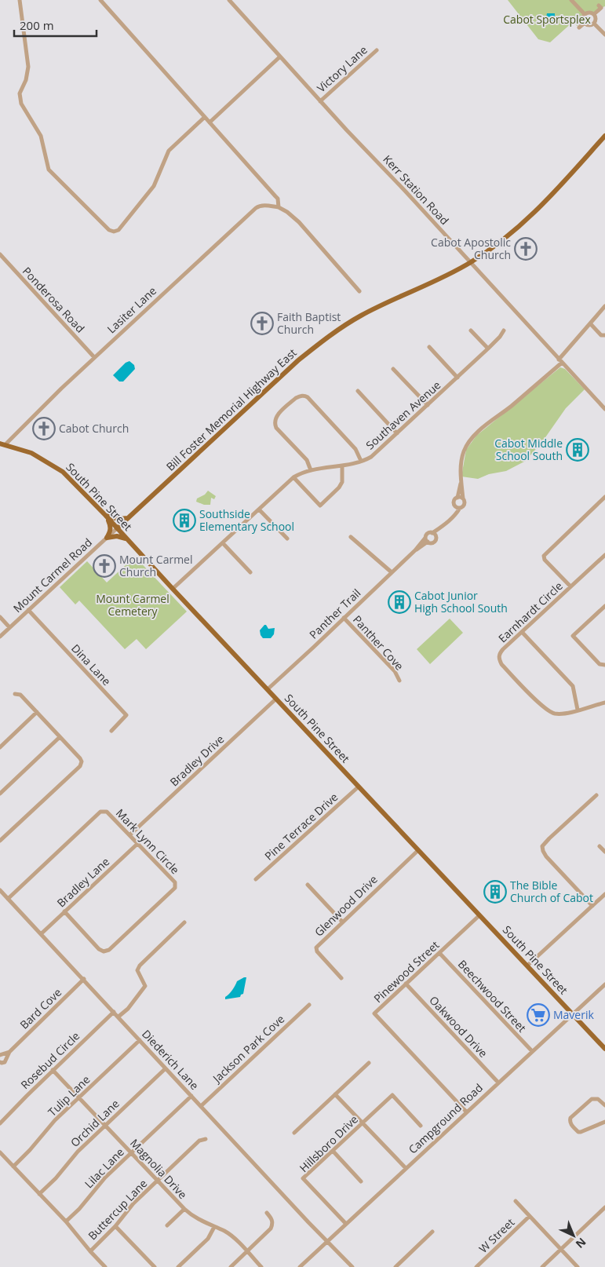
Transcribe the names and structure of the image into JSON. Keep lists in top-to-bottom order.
{
  "streets": {
    "main road": ["Bill Foster Memorial Highway East", "South Pine Street"],
    "street": [
      "Victory Lane",
      "Kerr Station Road",
      "Ponderosa Road",
      "Lasiter Lane",
      "Southaven Avenue",
      "Mount Carmel Road",
      "Earnhardt Circle",
      "Panther Trail",
      "Panther Cove",
      "Dina Lane",
      "Bradley Drive",
      "Pine Terrace Drive",
      "Mark Lynn Circle",
      "Bradley Lane",
      "Glenwood Drive",
      "Pinewood Street",
      "Beechwood Street",
      "Bard Cove",
      "Oakwood Drive",
      "Jackson Park Cove",
      "Diederich Lane",
      "Rosebud Circle",
      "Tulip Lane",
      "Campground Road",
      "Orchid Lane",
      "Hillsboro Drive",
      "Lilac Lane",
      "Magnolia Drive",
      "Buttercup Lane",
      "W Street"
    ]
  },
  "crossings": [
    ["Victory Lane", "Kerr Station Road"],
    ["Kerr Station Road", "Bill Foster Memorial Highway East"],
    ["Ponderosa Road", "Lasiter Lane"],
    ["Lasiter Lane", "South Pine Street"],
    ["Bill Foster Memorial Highway East", "South Pine Street"],
    ["Bill Foster Memorial Highway East", "Mount Carmel Road"],
    ["Southaven Avenue", "South Pine Street"],
    ["South Pine Street", "Mount Carmel Road"],
    ["South Pine Street", "Panther Trail"],
    ["South Pine Street", "Bradley Drive"],
    ["South Pine Street", "Pine Terrace Drive"],
    ["South Pine Street", "Glenwood Drive"],
    ["South Pine Street", "Pinewood Street"],
    ["South Pine Street", "Campground Road"],
    ["Mount Carmel Road", "Dina Lane"],
    ["Panther Trail", "Panther Cove"],
    ["Bradley Drive", "Mark Lynn Circle"],
    ["Mark Lynn Circle", "Bradley Lane"],
    ["Mark Lynn Circle", "Diederich Lane"],
    ["Bradley Lane", "Diederich Lane"],
    ["Pinewood Street", "Beechwood Street"],
    ["Pinewood Street", "Oakwood Drive"],
    ["Pinewood Street", "Campground Road"],
    ["Beechwood Street", "Campground Road"],
    ["Bard Cove", "Diederich Lane"],
    ["Oakwood Drive", "Campground Road"],
    ["Jackson Park Cove", "Diederich Lane"],
    ["Diederich Lane", "Rosebud Circle"],
    ["Diederich Lane", "Tulip Lane"],
    ["Diederich Lane", "Campground Road"],
    ["Diederich Lane", "Orchid Lane"],
    ["Diederich Lane", "Lilac Lane"],
    ["Rosebud Circle", "Magnolia Drive"],
    ["Tulip Lane", "Magnolia Drive"],
    ["Campground Road", "Hillsboro Drive"],
    ["Orchid Lane", "Magnolia Drive"],
    ["Lilac Lane", "Magnolia Drive"],
    ["Magnolia Drive", "Buttercup Lane"]
  ],
  "parks": ["Cabot Sportsplex", "Mount Carmel Cemetery"],
  "places": {
    "church": [
      "Cabot Apostolic Church",
      "Faith Baptist Church",
      "Cabot Church",
      "Mount Carmel Church"
    ],
    "building": [
      "Cabot Middle School South",
      "Southside Elementary School",
      "Cabot Junior High School South",
      "The Bible Church of Cabot"
    ],
    "supermarket": ["Maverik"]
  },
  "scale_bar": "200 m",
  "north": "bottom right"
}
